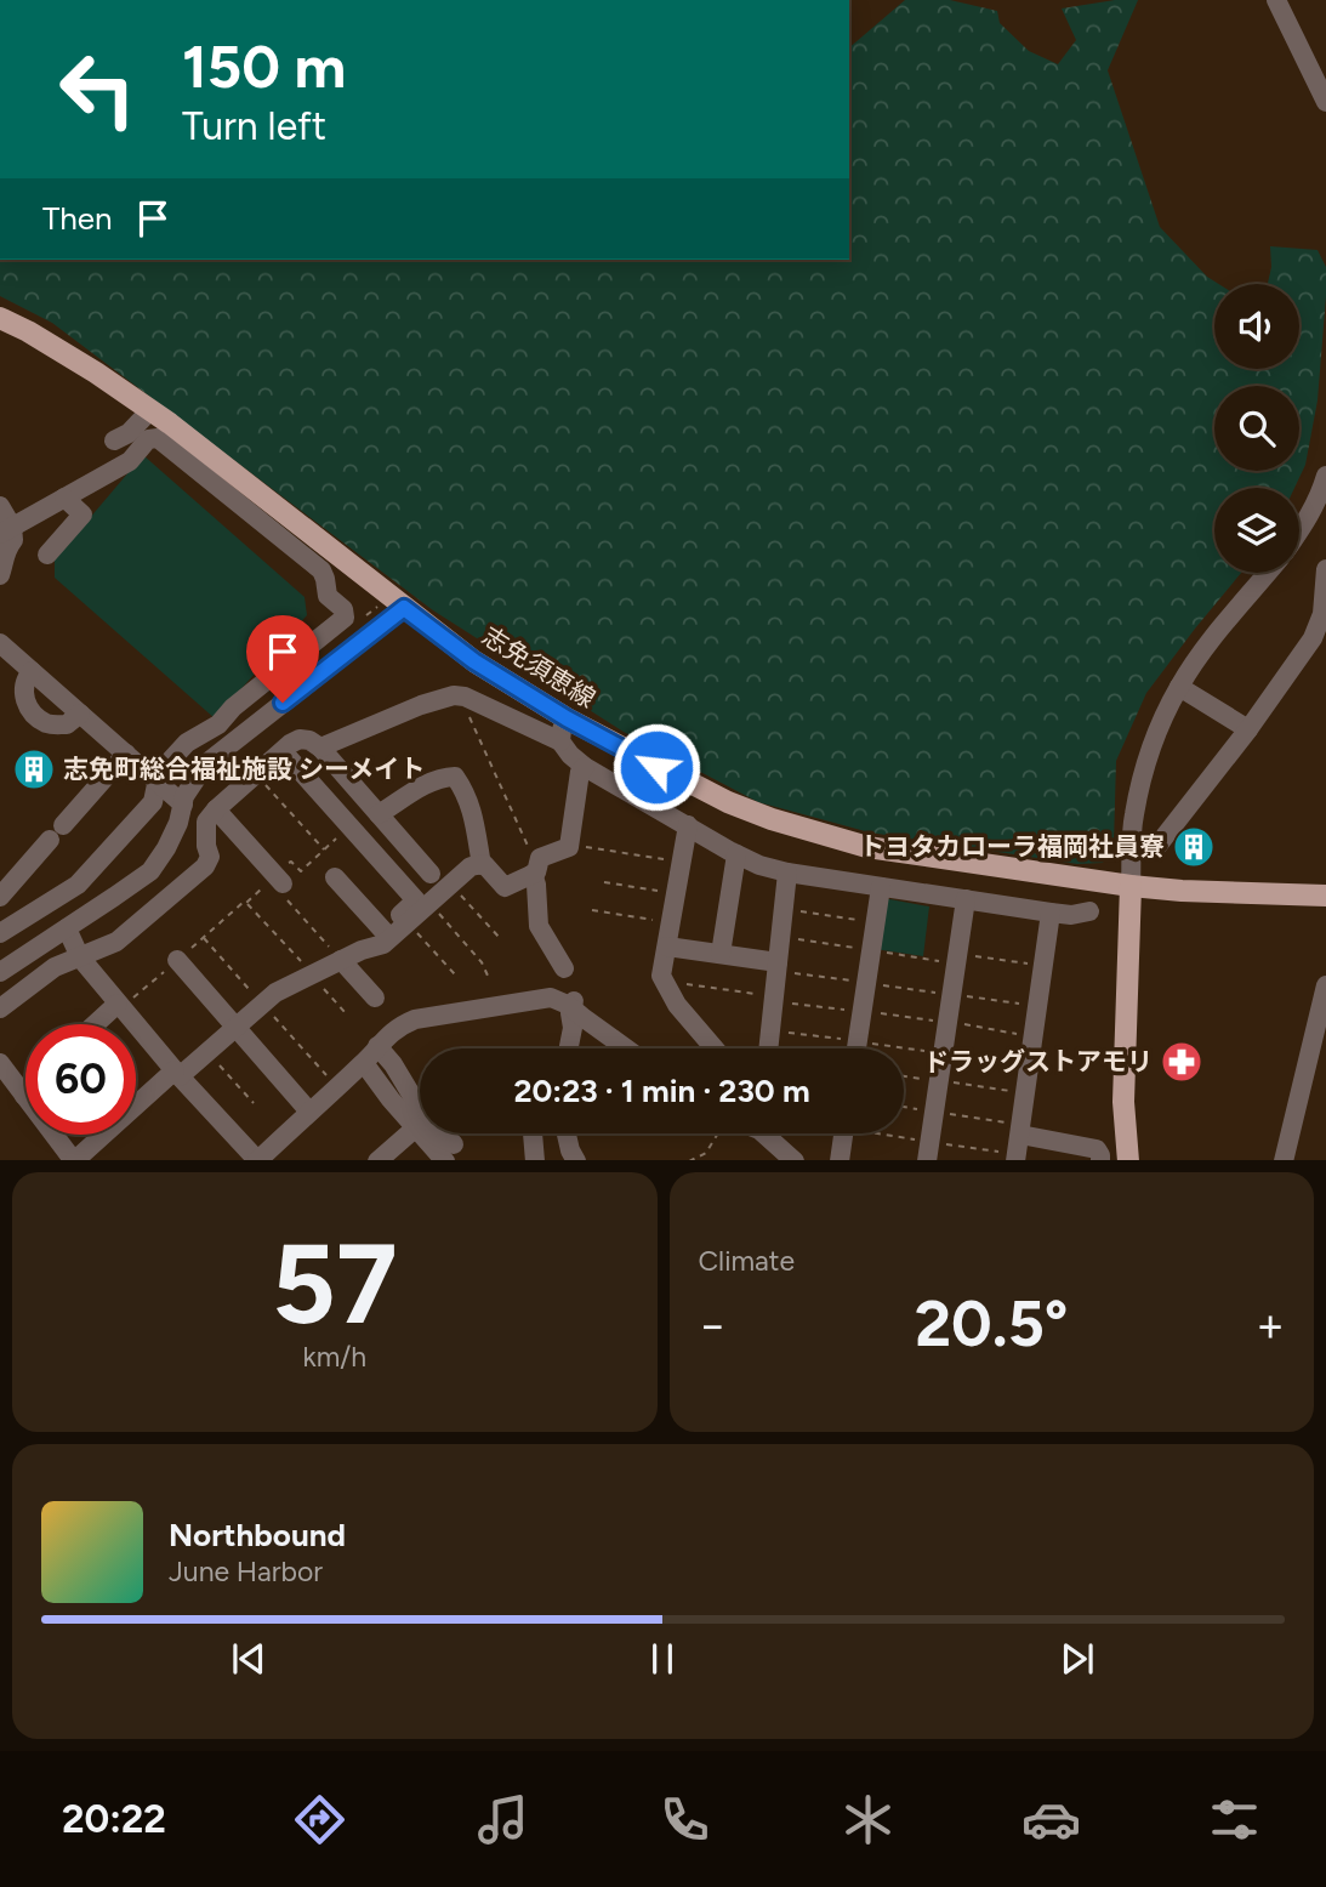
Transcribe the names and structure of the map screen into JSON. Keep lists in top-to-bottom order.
{
  "streets": {
    "main road": ["志免須恵線"]
  },
  "places": {
    "building": ["志免町総合福祉施設 シーメイト", "トヨタカローラ福岡社員寮"],
    "pharmacy": ["ドラッグストアモリ"]
  },
  "page": {
    "turn": ["150 m", "Turn left"],
    "then": "Then",
    "limit": "60",
    "trip": "20:23 · 1 min · 230 m",
    "tile": [
      ["57", "km/h"],
      "Climate"
    ],
    "heat": ["−", "20.5°", "+"],
    "song": ["Northbound", "June Harbor"],
    "tabs": "20:22"
  }
}
